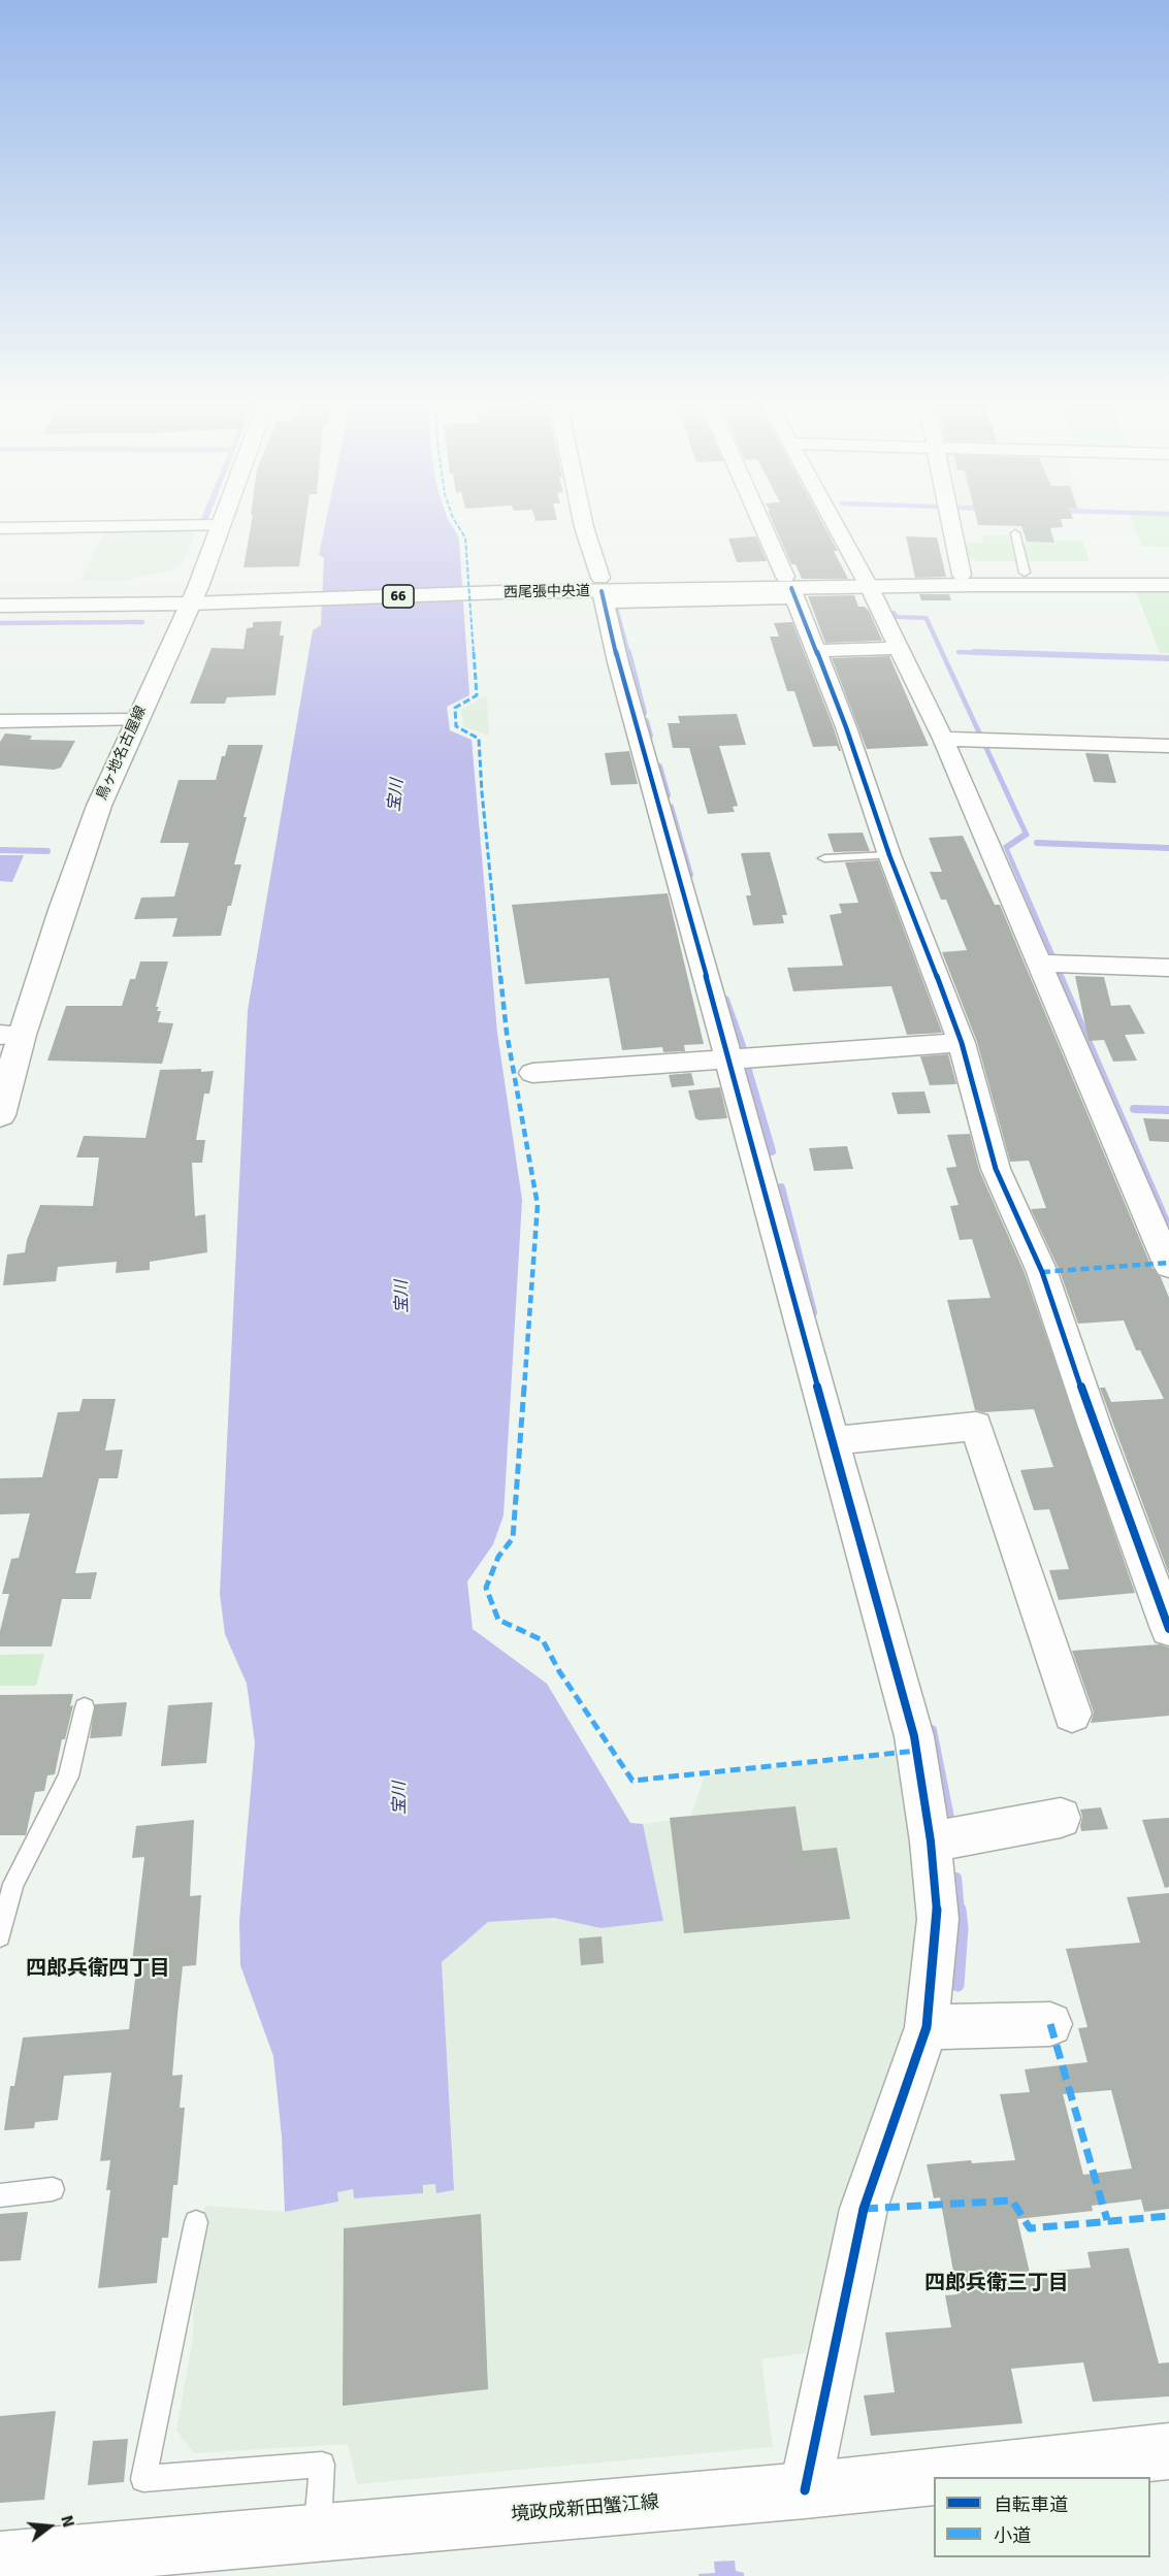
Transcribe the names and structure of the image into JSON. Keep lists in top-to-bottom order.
{
  "streets": {
    "main road": [
      "西尾張中央道",
      "66",
      "鳥ヶ地名古屋線",
      "境政成新田蟹江線"
    ]
  },
  "crossings": [
    ["西尾張中央道", "鳥ヶ地名古屋線"]
  ],
  "districts": ["四郎兵衛四丁目", "四郎兵衛三丁目"],
  "water": ["宝川"],
  "legend": ["自転車道", "小道"],
  "north": "right"
}
